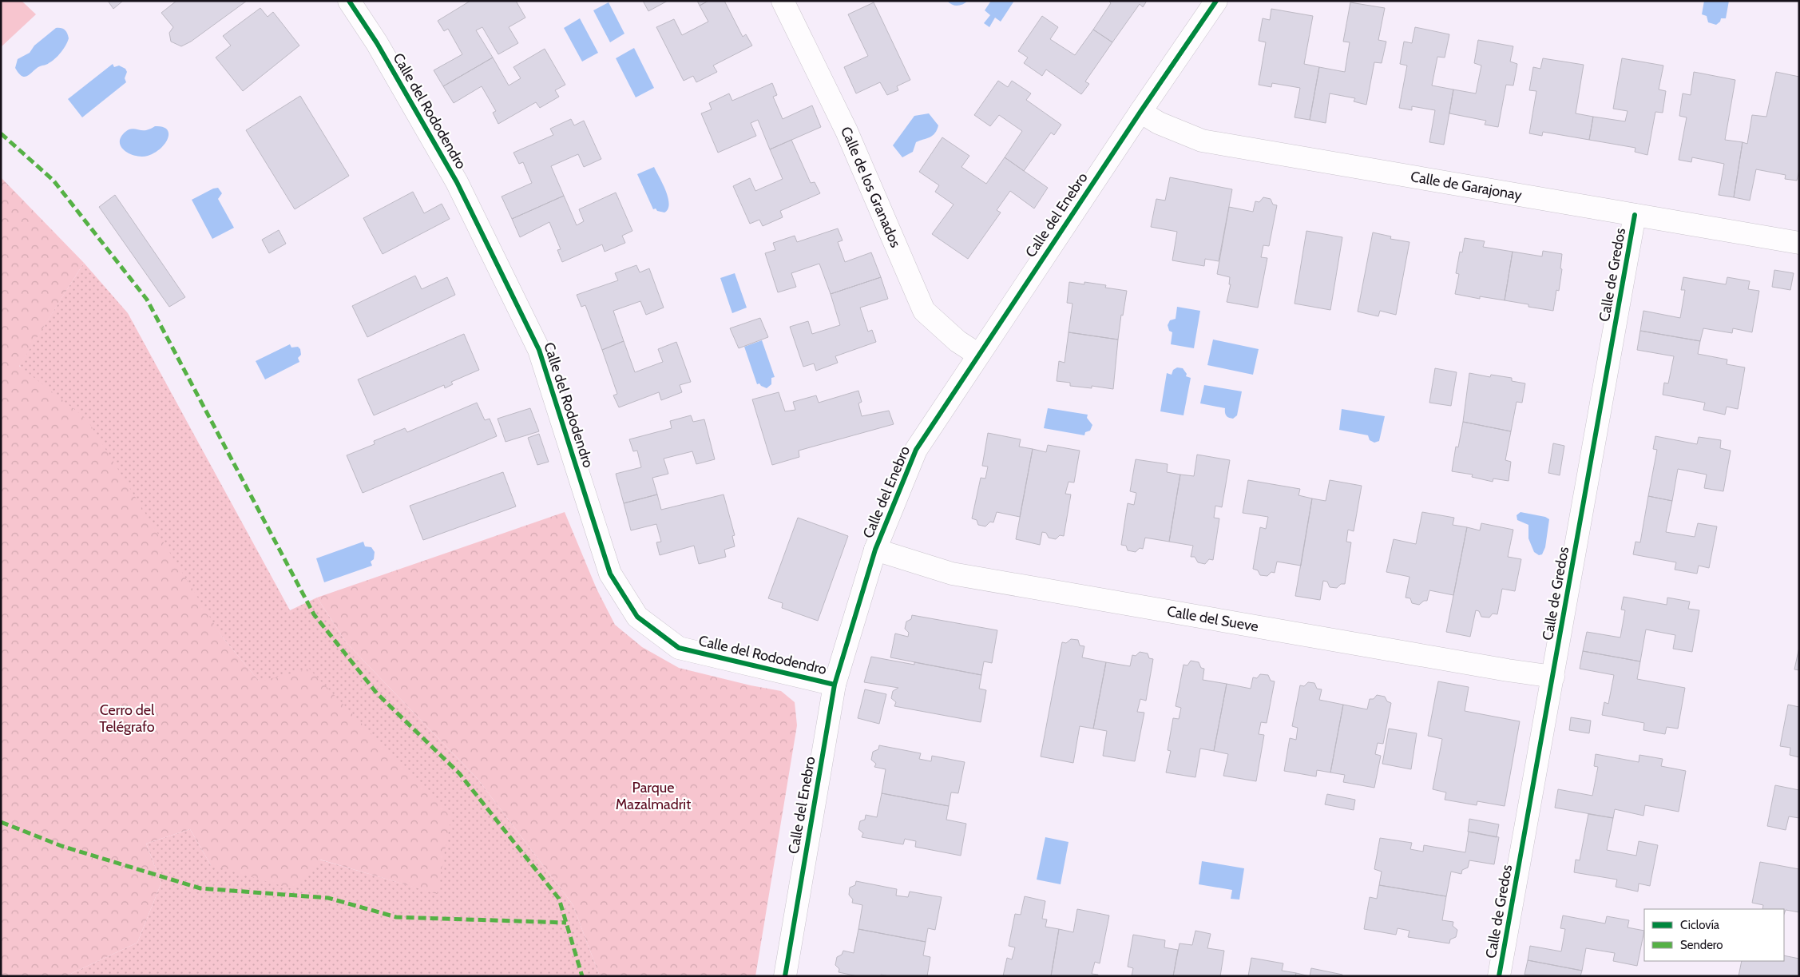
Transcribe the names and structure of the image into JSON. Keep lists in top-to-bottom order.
{
  "streets": {
    "street": [
      "Calle del Rododendro",
      "Calle de Garajonay",
      "Calle de los Granados",
      "Calle del Enebro",
      "Calle de Gredos",
      "Calle del Sueve"
    ]
  },
  "crossings": [
    ["Calle del Rododendro", "Calle del Enebro"],
    ["Calle de Garajonay", "Calle del Enebro"],
    ["Calle de Garajonay", "Calle de Gredos"],
    ["Calle de los Granados", "Calle del Enebro"],
    ["Calle del Enebro", "Calle del Sueve"],
    ["Calle de Gredos", "Calle del Sueve"]
  ],
  "parks": ["Cerro del Telégrafo", "Parque Mazalmadrit"],
  "legend": ["Ciclovía", "Sendero"]
}
